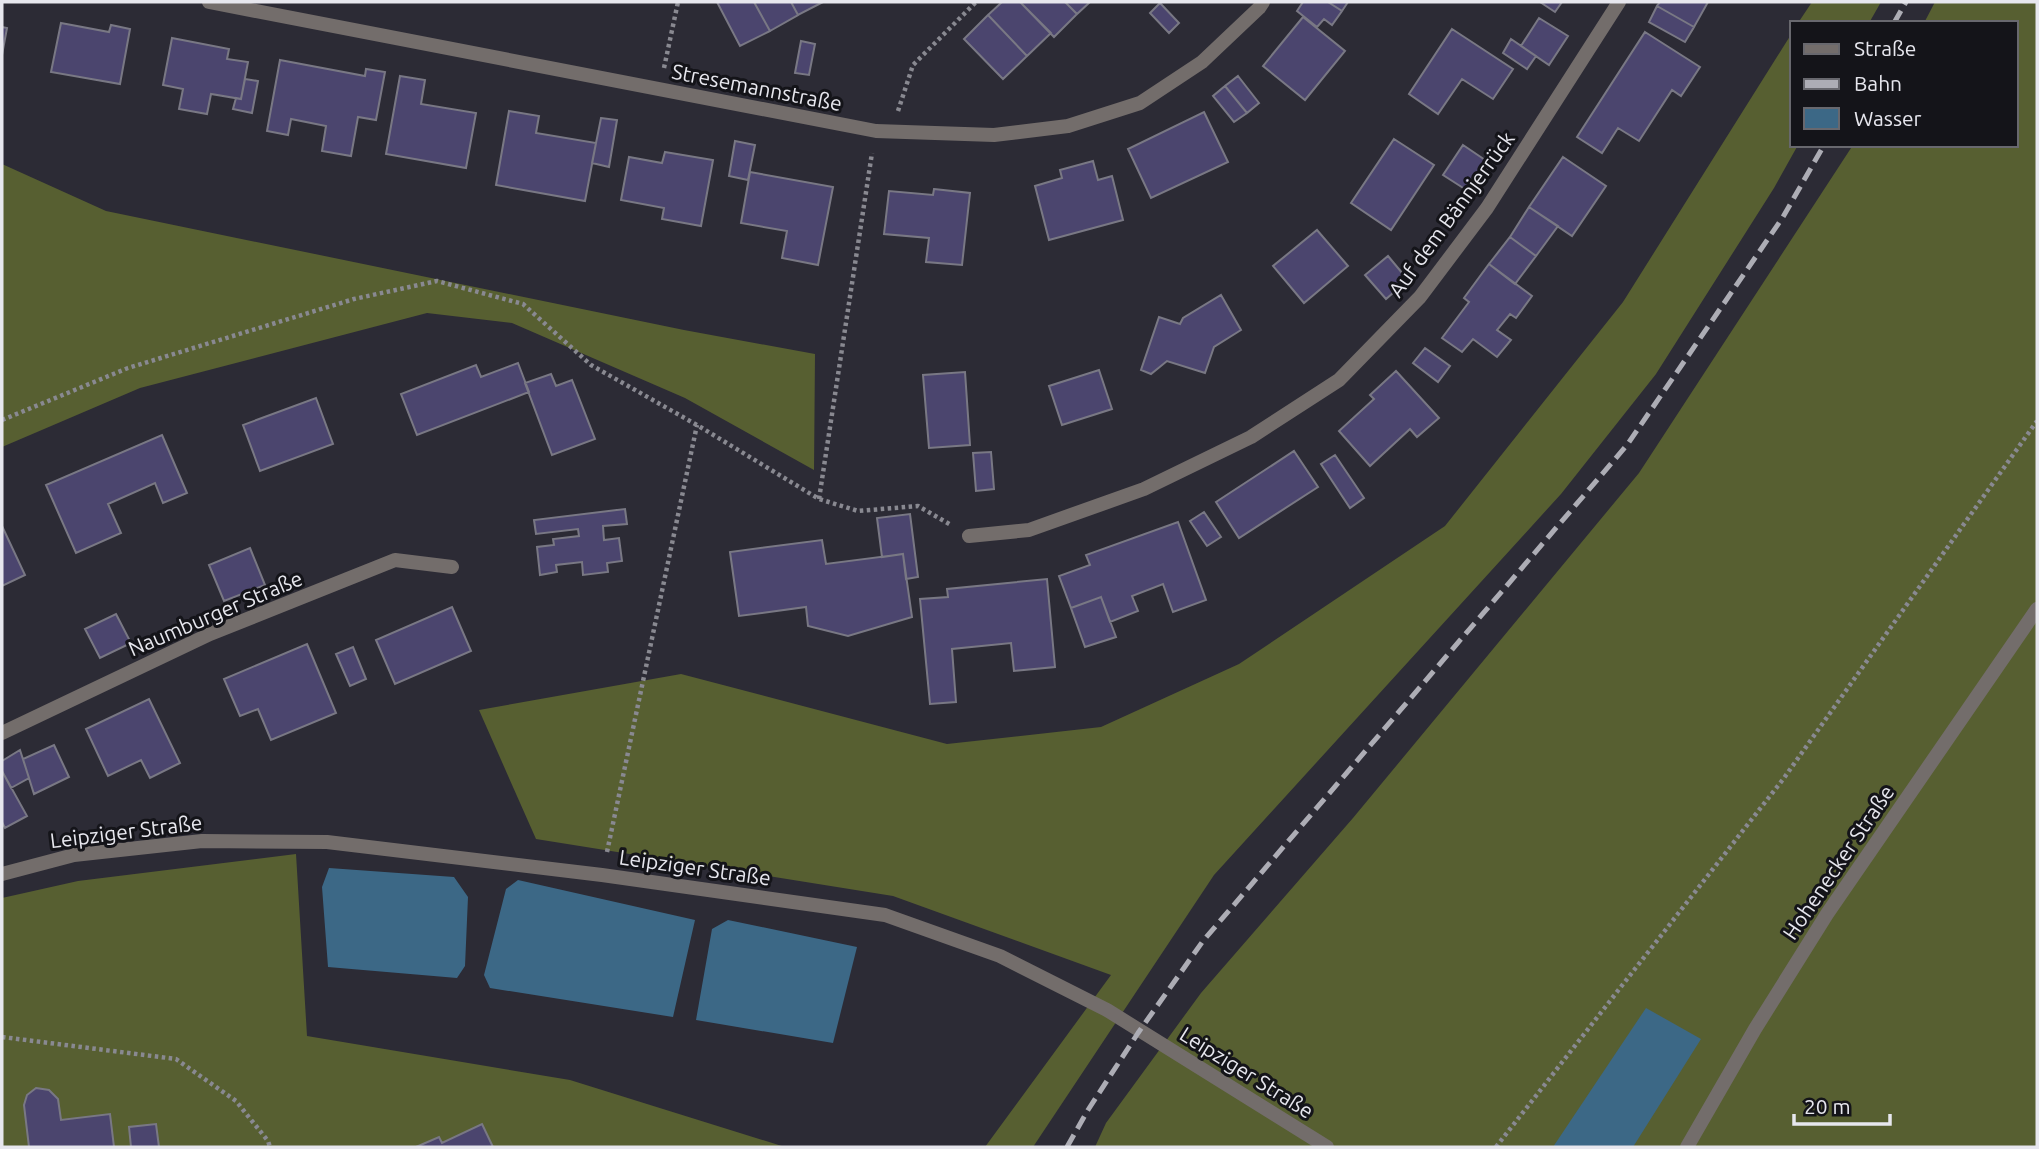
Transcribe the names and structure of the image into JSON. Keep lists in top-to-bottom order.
{
  "streets": {
    "street": [
      "Stresemannstraße",
      "Auf dem Bännjerrück",
      "Naumburger Straße",
      "Leipziger Straße",
      "Hohenecker Straße"
    ]
  },
  "legend": ["Straße", "Bahn", "Wasser"],
  "scale_bar": "20 m"
}
